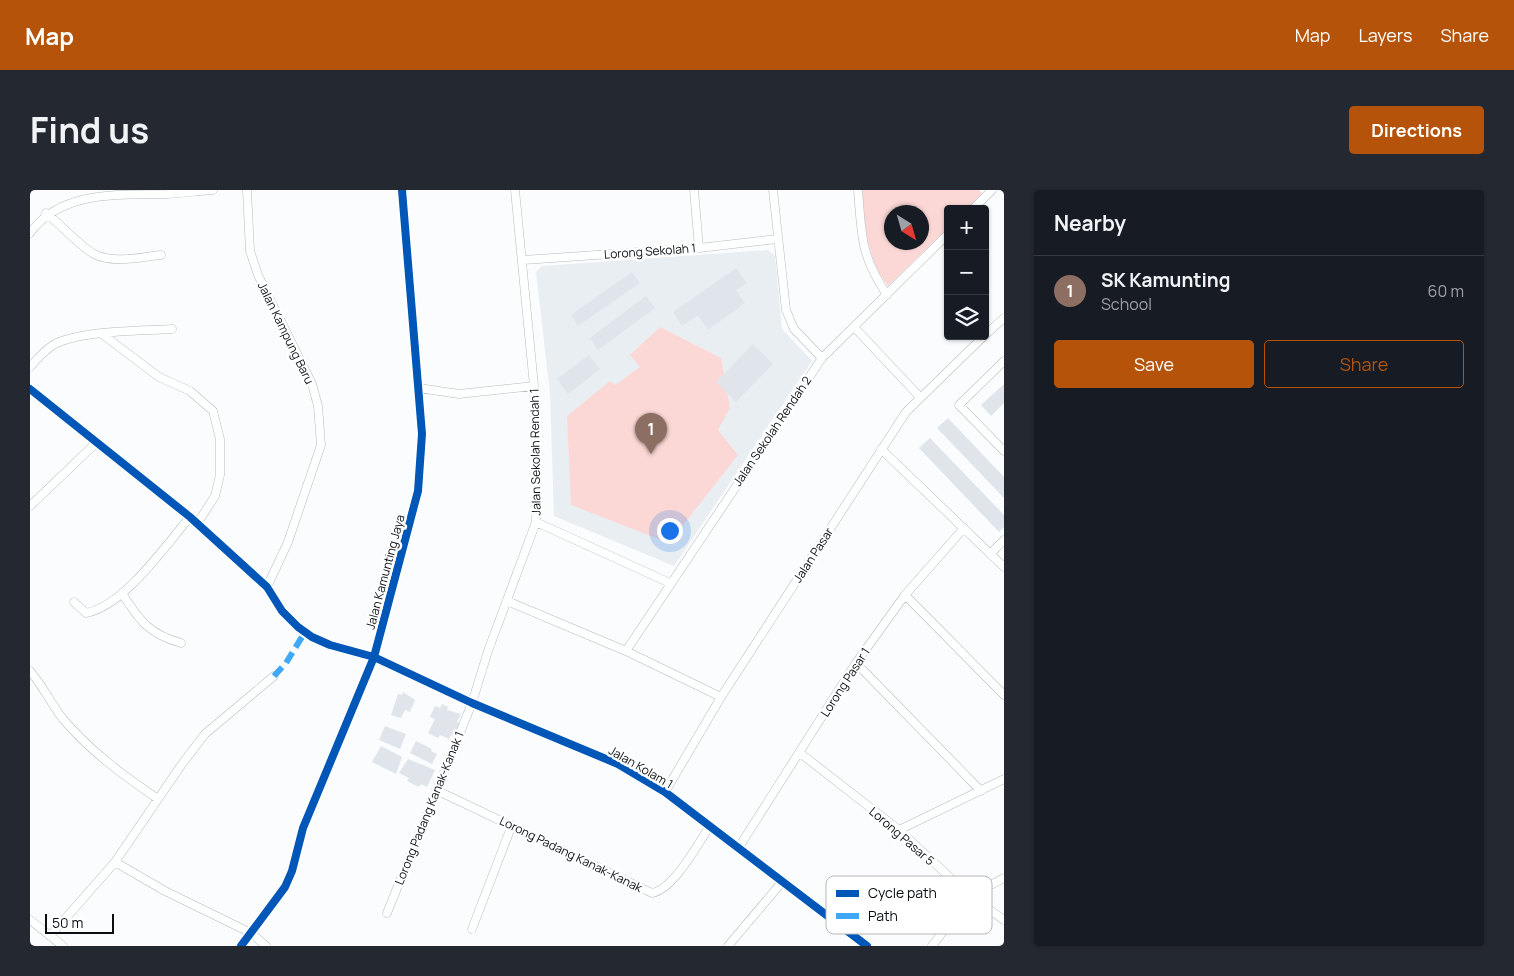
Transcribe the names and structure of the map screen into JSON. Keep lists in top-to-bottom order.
{
  "streets": {
    "street": [
      "Lorong Sekolah 1",
      "Jalan Kampung Baru",
      "Jalan Sekolah Rendah 2",
      "Jalan Sekolah Rendah 1",
      "Jalan Pasar",
      "Jalan Kamunting Jaya",
      "Lorong Pasar 1",
      "Jalan Kolam 1",
      "Lorong Padang Kanak-Kanak 1",
      "Lorong Pasar 5",
      "Lorong Padang Kanak-Kanak"
    ]
  },
  "crossings": [
    ["Lorong Sekolah 1", "Jalan Sekolah Rendah 1"],
    ["Jalan Kampung Baru", "Jalan Kolam 1"],
    ["Jalan Sekolah Rendah 1", "Jalan Kolam 1"],
    ["Jalan Sekolah Rendah 1", "Lorong Padang Kanak-Kanak 1"],
    ["Jalan Pasar", "Jalan Kolam 1"],
    ["Jalan Kamunting Jaya", "Jalan Kolam 1"],
    ["Lorong Pasar 1", "Jalan Kolam 1"],
    ["Lorong Pasar 1", "Lorong Pasar 5"],
    ["Jalan Kolam 1", "Lorong Padang Kanak-Kanak 1"],
    ["Jalan Kolam 1", "Lorong Padang Kanak-Kanak"],
    ["Lorong Padang Kanak-Kanak 1", "Lorong Padang Kanak-Kanak"]
  ],
  "legend": ["Cycle path", "Path"],
  "scale_bar": "50 m",
  "north": "bottom right",
  "page": {
    "header": "Map",
    "nav": ["Map", "Layers", "Share"],
    "title": "Find us",
    "buttons": [
      "Directions",
      ["Save", "Share"]
    ],
    "heading": "Nearby",
    "map_buttons": ["+", "−"],
    "list": [
      {
        "mark": "1",
        "name": "SK Kamunting",
        "note": "School",
        "value": "60 m"
      }
    ],
    "pins": "1",
    "scale": "50 m"
  }
}
